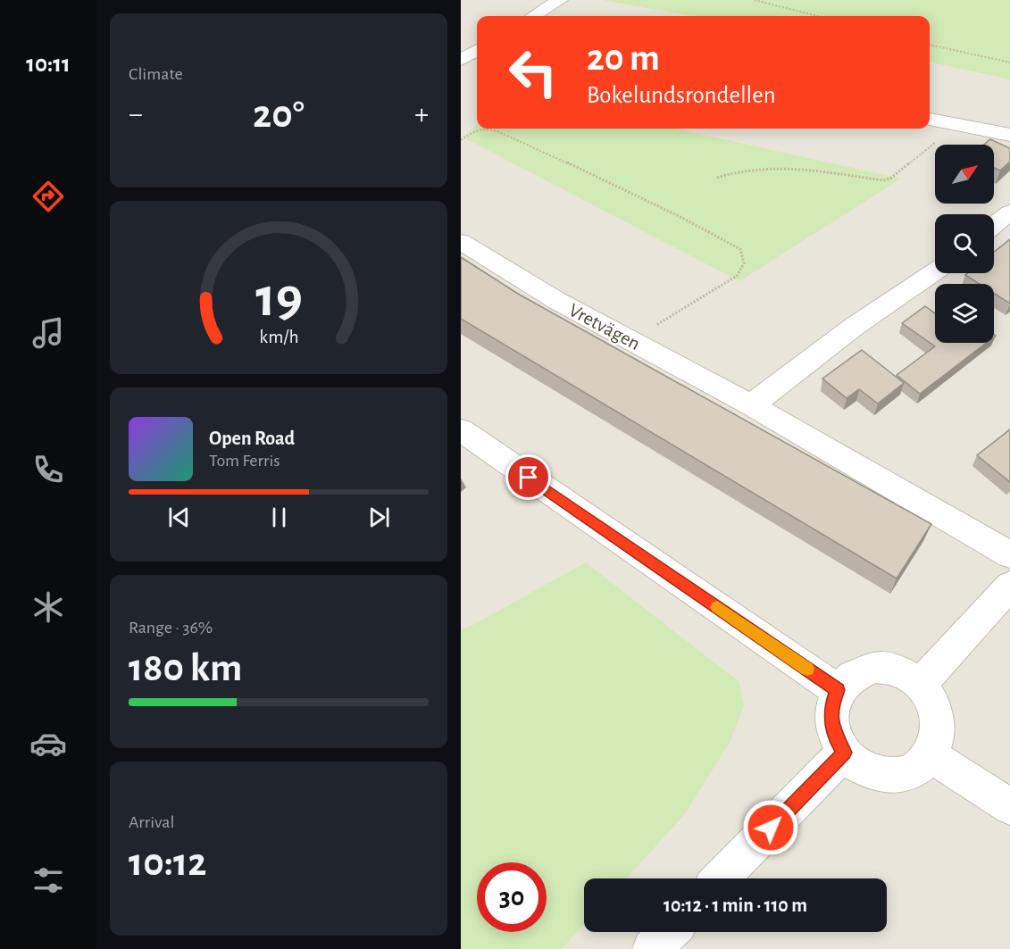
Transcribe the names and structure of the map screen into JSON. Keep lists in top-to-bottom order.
{
  "streets": {
    "street": ["Vretvägen"]
  },
  "north": "top right",
  "page": {
    "tabs": "10:11",
    "tile": [
      "Climate",
      ["Range · 36%", "180 km"],
      ["Arrival", "10:12"]
    ],
    "turn": ["20 m", "Bokelundsrondellen"],
    "heat": ["−", "20°", "+"],
    "song": ["Open Road", "Tom Ferris"],
    "limit": "30",
    "trip": "10:12 · 1 min · 110 m",
    "gauge": ["19", "km/h"]
  }
}
